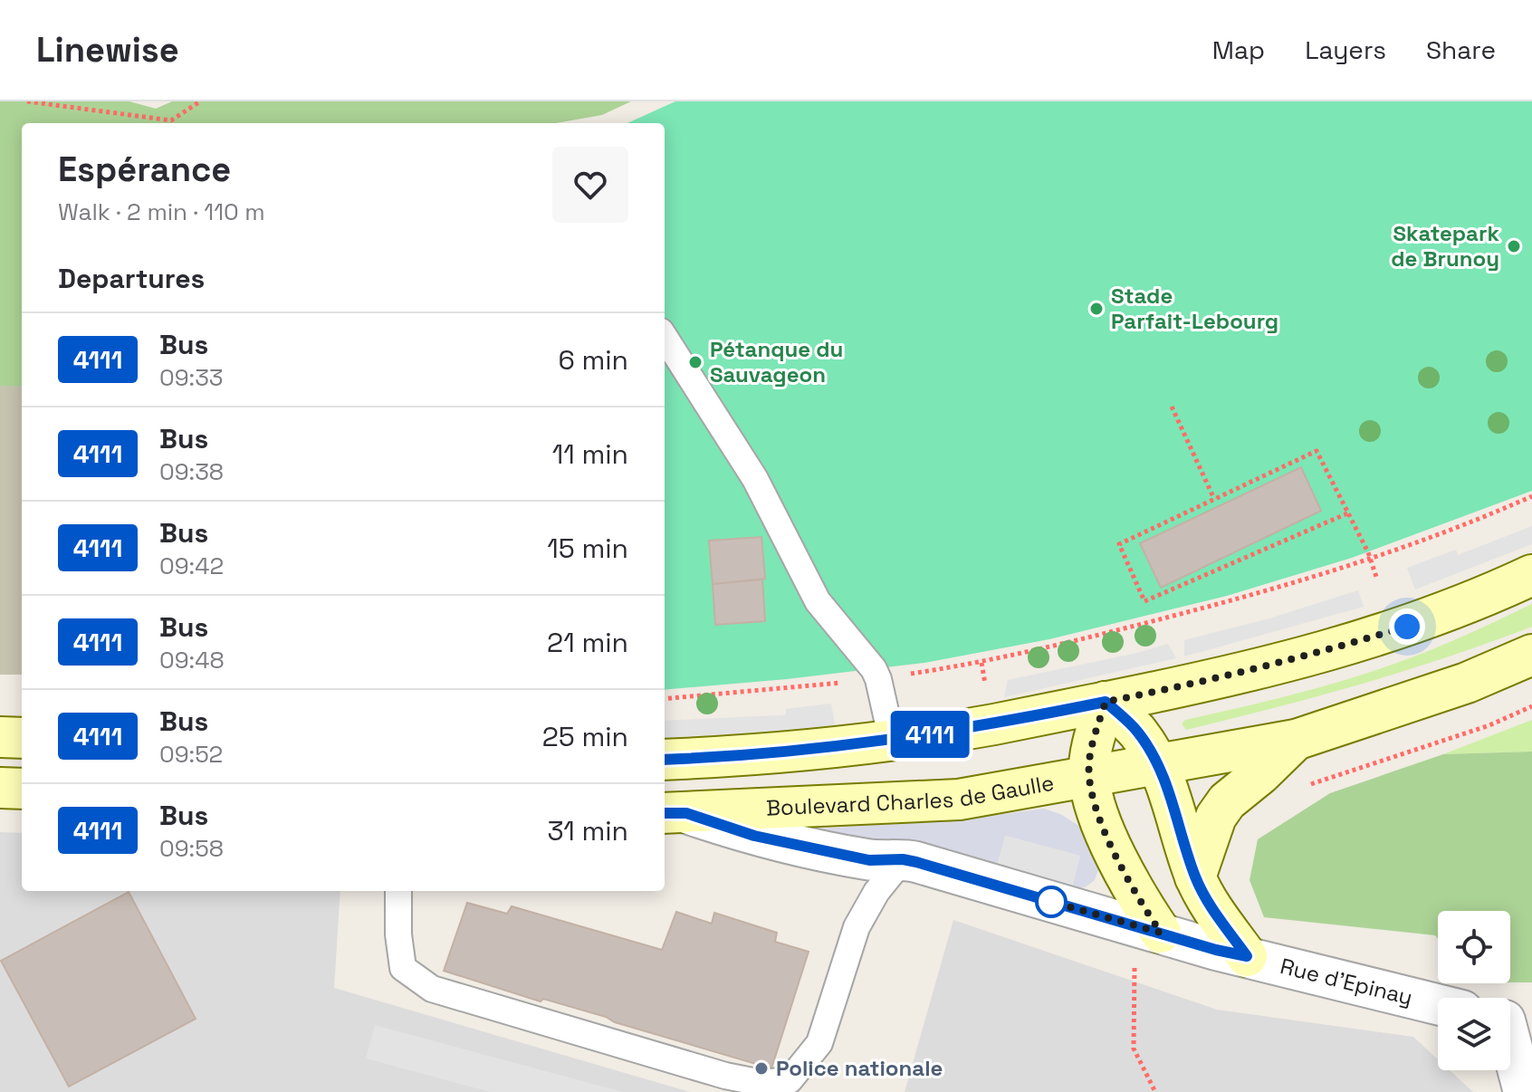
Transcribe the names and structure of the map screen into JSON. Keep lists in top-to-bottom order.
{
  "streets": {
    "main road": ["Boulevard Charles de Gaulle"],
    "street": ["Rue d'Epinay"]
  },
  "crossings": [
    ["Boulevard Charles de Gaulle", "Rue d'Epinay"]
  ],
  "places": [
    "Skatepark de Brunoy",
    "Stade Parfait-Lebourg",
    "Pétanque du Sauvageon",
    "Police nationale"
  ],
  "lines": ["bus line 4111"],
  "page": {
    "header": "Linewise",
    "nav": ["Map", "Layers", "Share"],
    "on_map": "4111",
    "heading": [
      ["Espérance", "Walk · 2 min · 110 m"],
      "Departures"
    ],
    "list": [
      {
        "mark": "4111",
        "name": "Bus",
        "note": "09:33",
        "value": "6 min"
      },
      {
        "mark": "4111",
        "name": "Bus",
        "note": "09:38",
        "value": "11 min"
      },
      {
        "mark": "4111",
        "name": "Bus",
        "note": "09:42",
        "value": "15 min"
      },
      {
        "mark": "4111",
        "name": "Bus",
        "note": "09:48",
        "value": "21 min"
      },
      {
        "mark": "4111",
        "name": "Bus",
        "note": "09:52",
        "value": "25 min"
      },
      {
        "mark": "4111",
        "name": "Bus",
        "note": "09:58",
        "value": "31 min"
      }
    ]
  }
}
